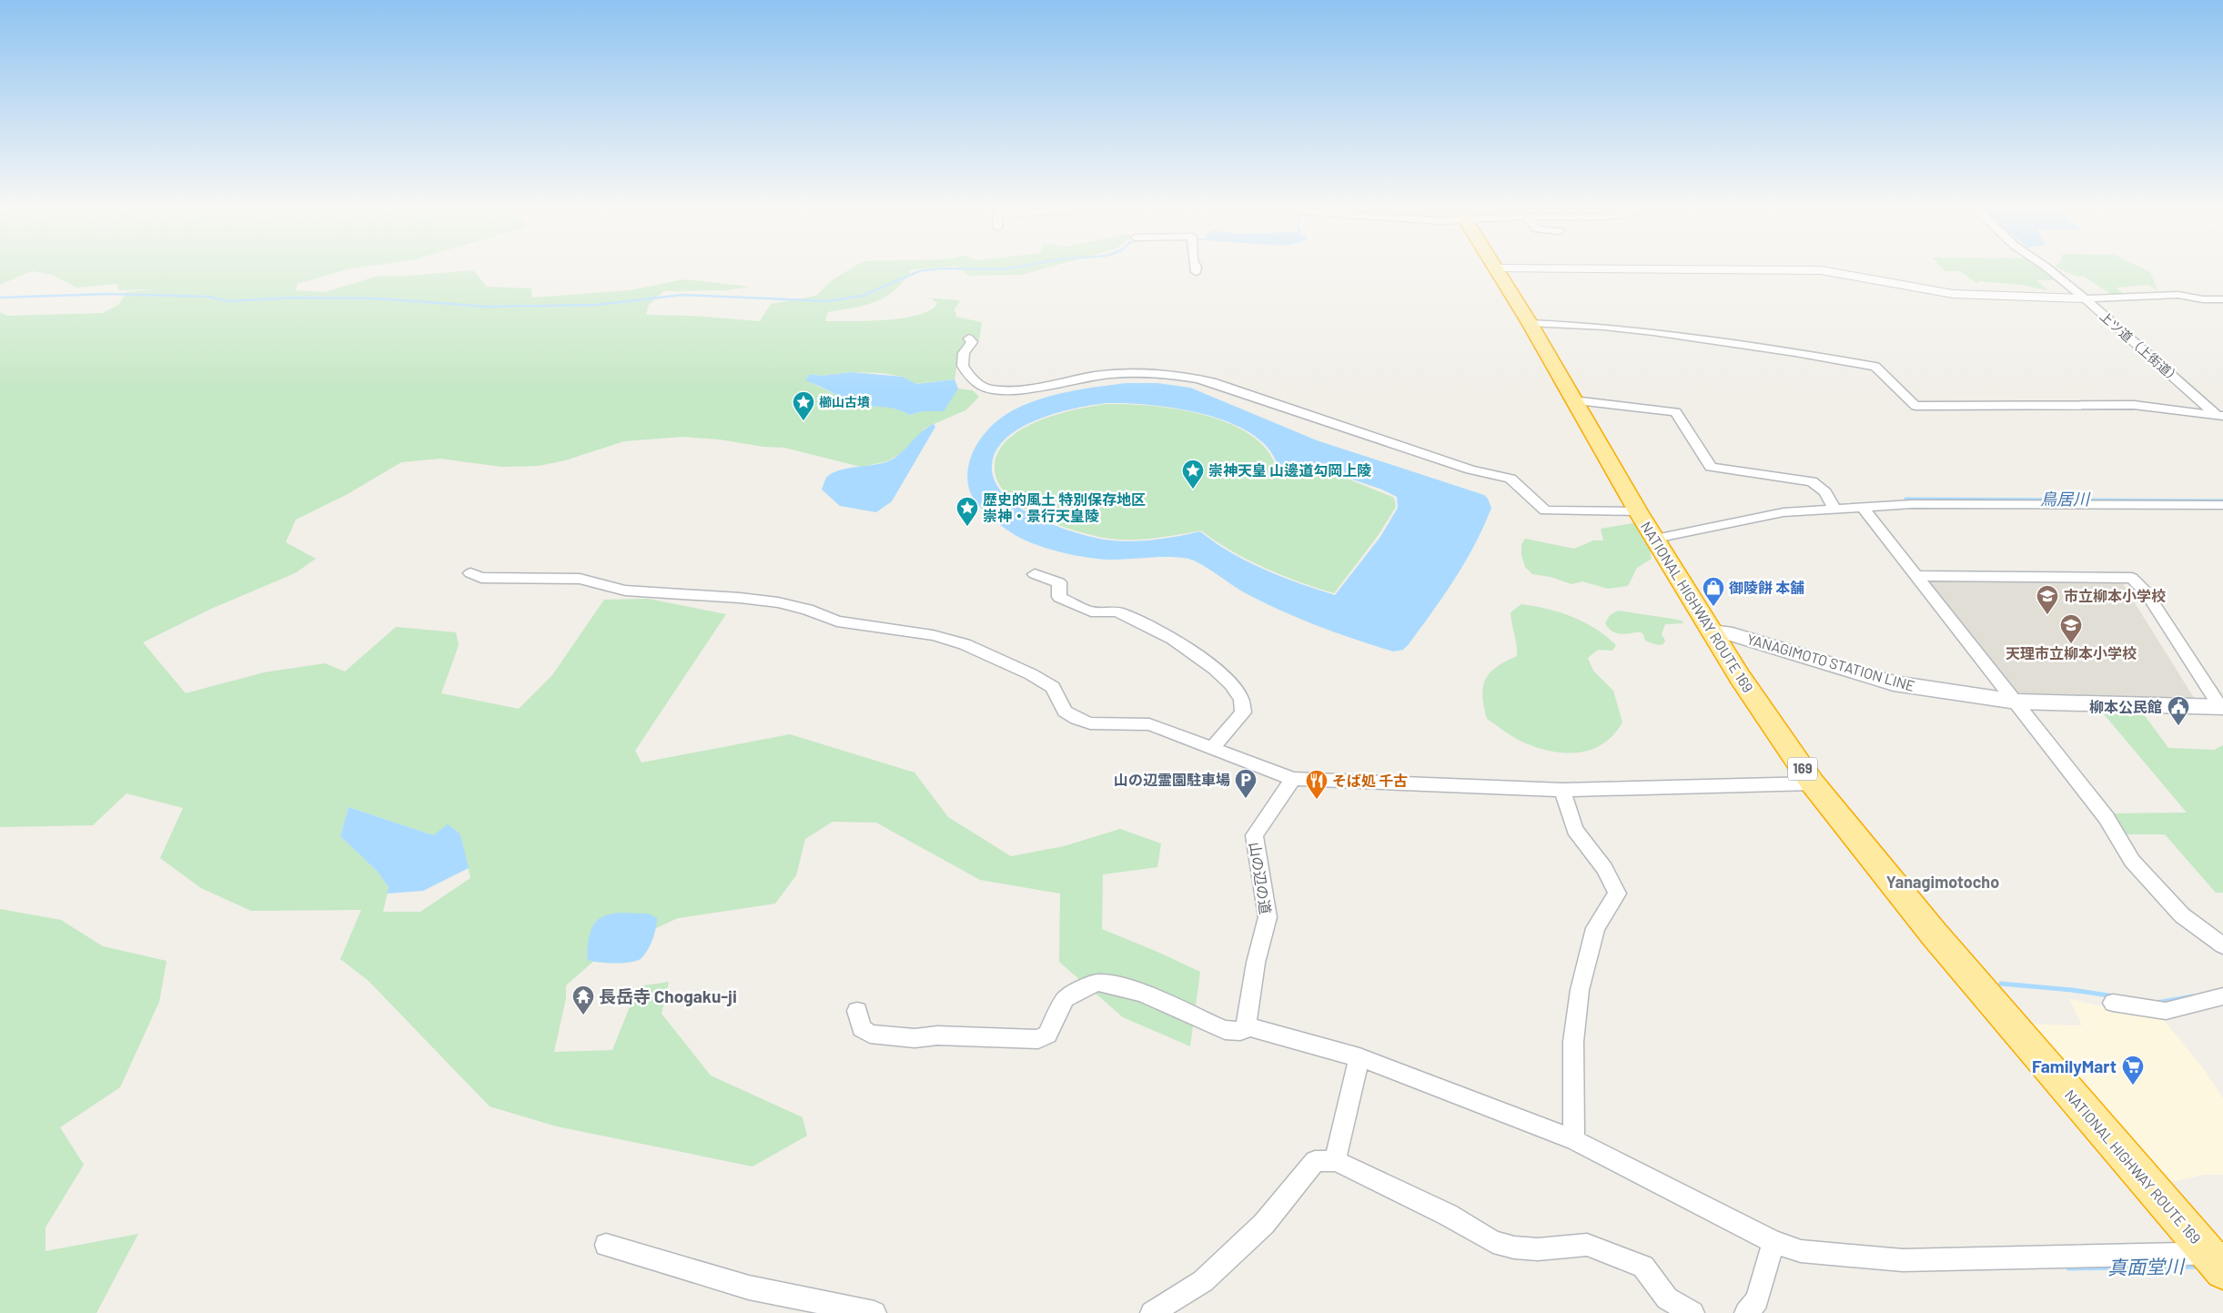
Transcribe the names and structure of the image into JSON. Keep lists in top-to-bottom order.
{
  "streets": {
    "highway": ["NATIONAL HIGHWAY ROUTE 169", "169"],
    "main road": ["YANAGIMOTO STATION LINE"],
    "street": ["上ツ道（上街道）", "山の辺の道"]
  },
  "crossings": [
    ["NATIONAL HIGHWAY ROUTE 169", "YANAGIMOTO STATION LINE"]
  ],
  "districts": ["Yanagimotocho"],
  "water": ["鳥居川", "真面堂川"],
  "places": {
    "place": ["櫛山古墳", "崇神天皇 山邊道勾岡上陵", "歴史的風土 特別保存地区 崇神・景行天皇陵"],
    "shop": ["御陵餅 本舗"],
    "school or university": ["市立柳本小学校", "天理市立柳本小学校"],
    "public building": ["柳本公民館"],
    "parking": ["山の辺霊園駐車場"],
    "restaurant": ["そば処 千古"],
    "temple": ["長岳寺 Chogaku-ji"],
    "supermarket": ["FamilyMart"]
  }
}
